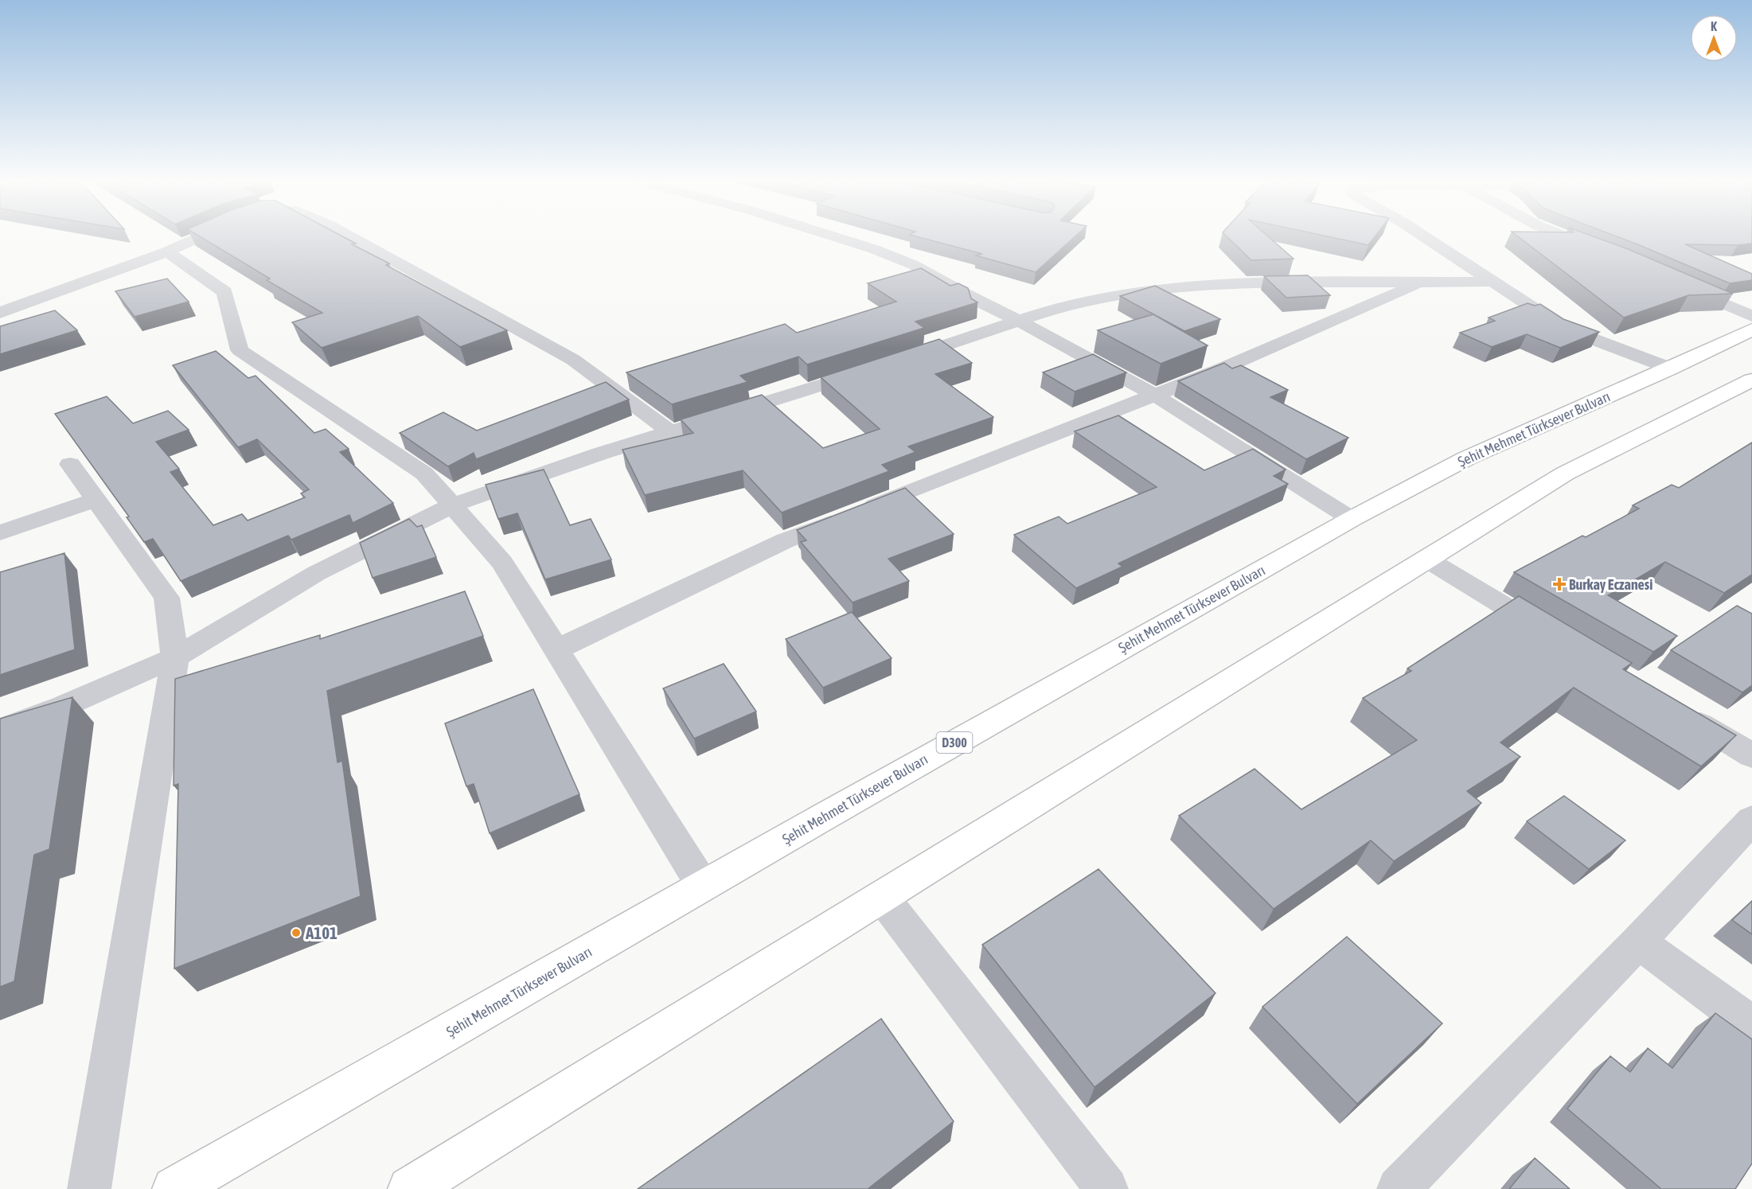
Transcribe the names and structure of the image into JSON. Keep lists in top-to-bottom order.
{
  "streets": {
    "highway": ["Şehit Mehmet Türksever Bulvarı", "D300"]
  },
  "places": {
    "health": ["Burkay Eczanesi"],
    "other": ["A101"]
  },
  "north": "top"
}
